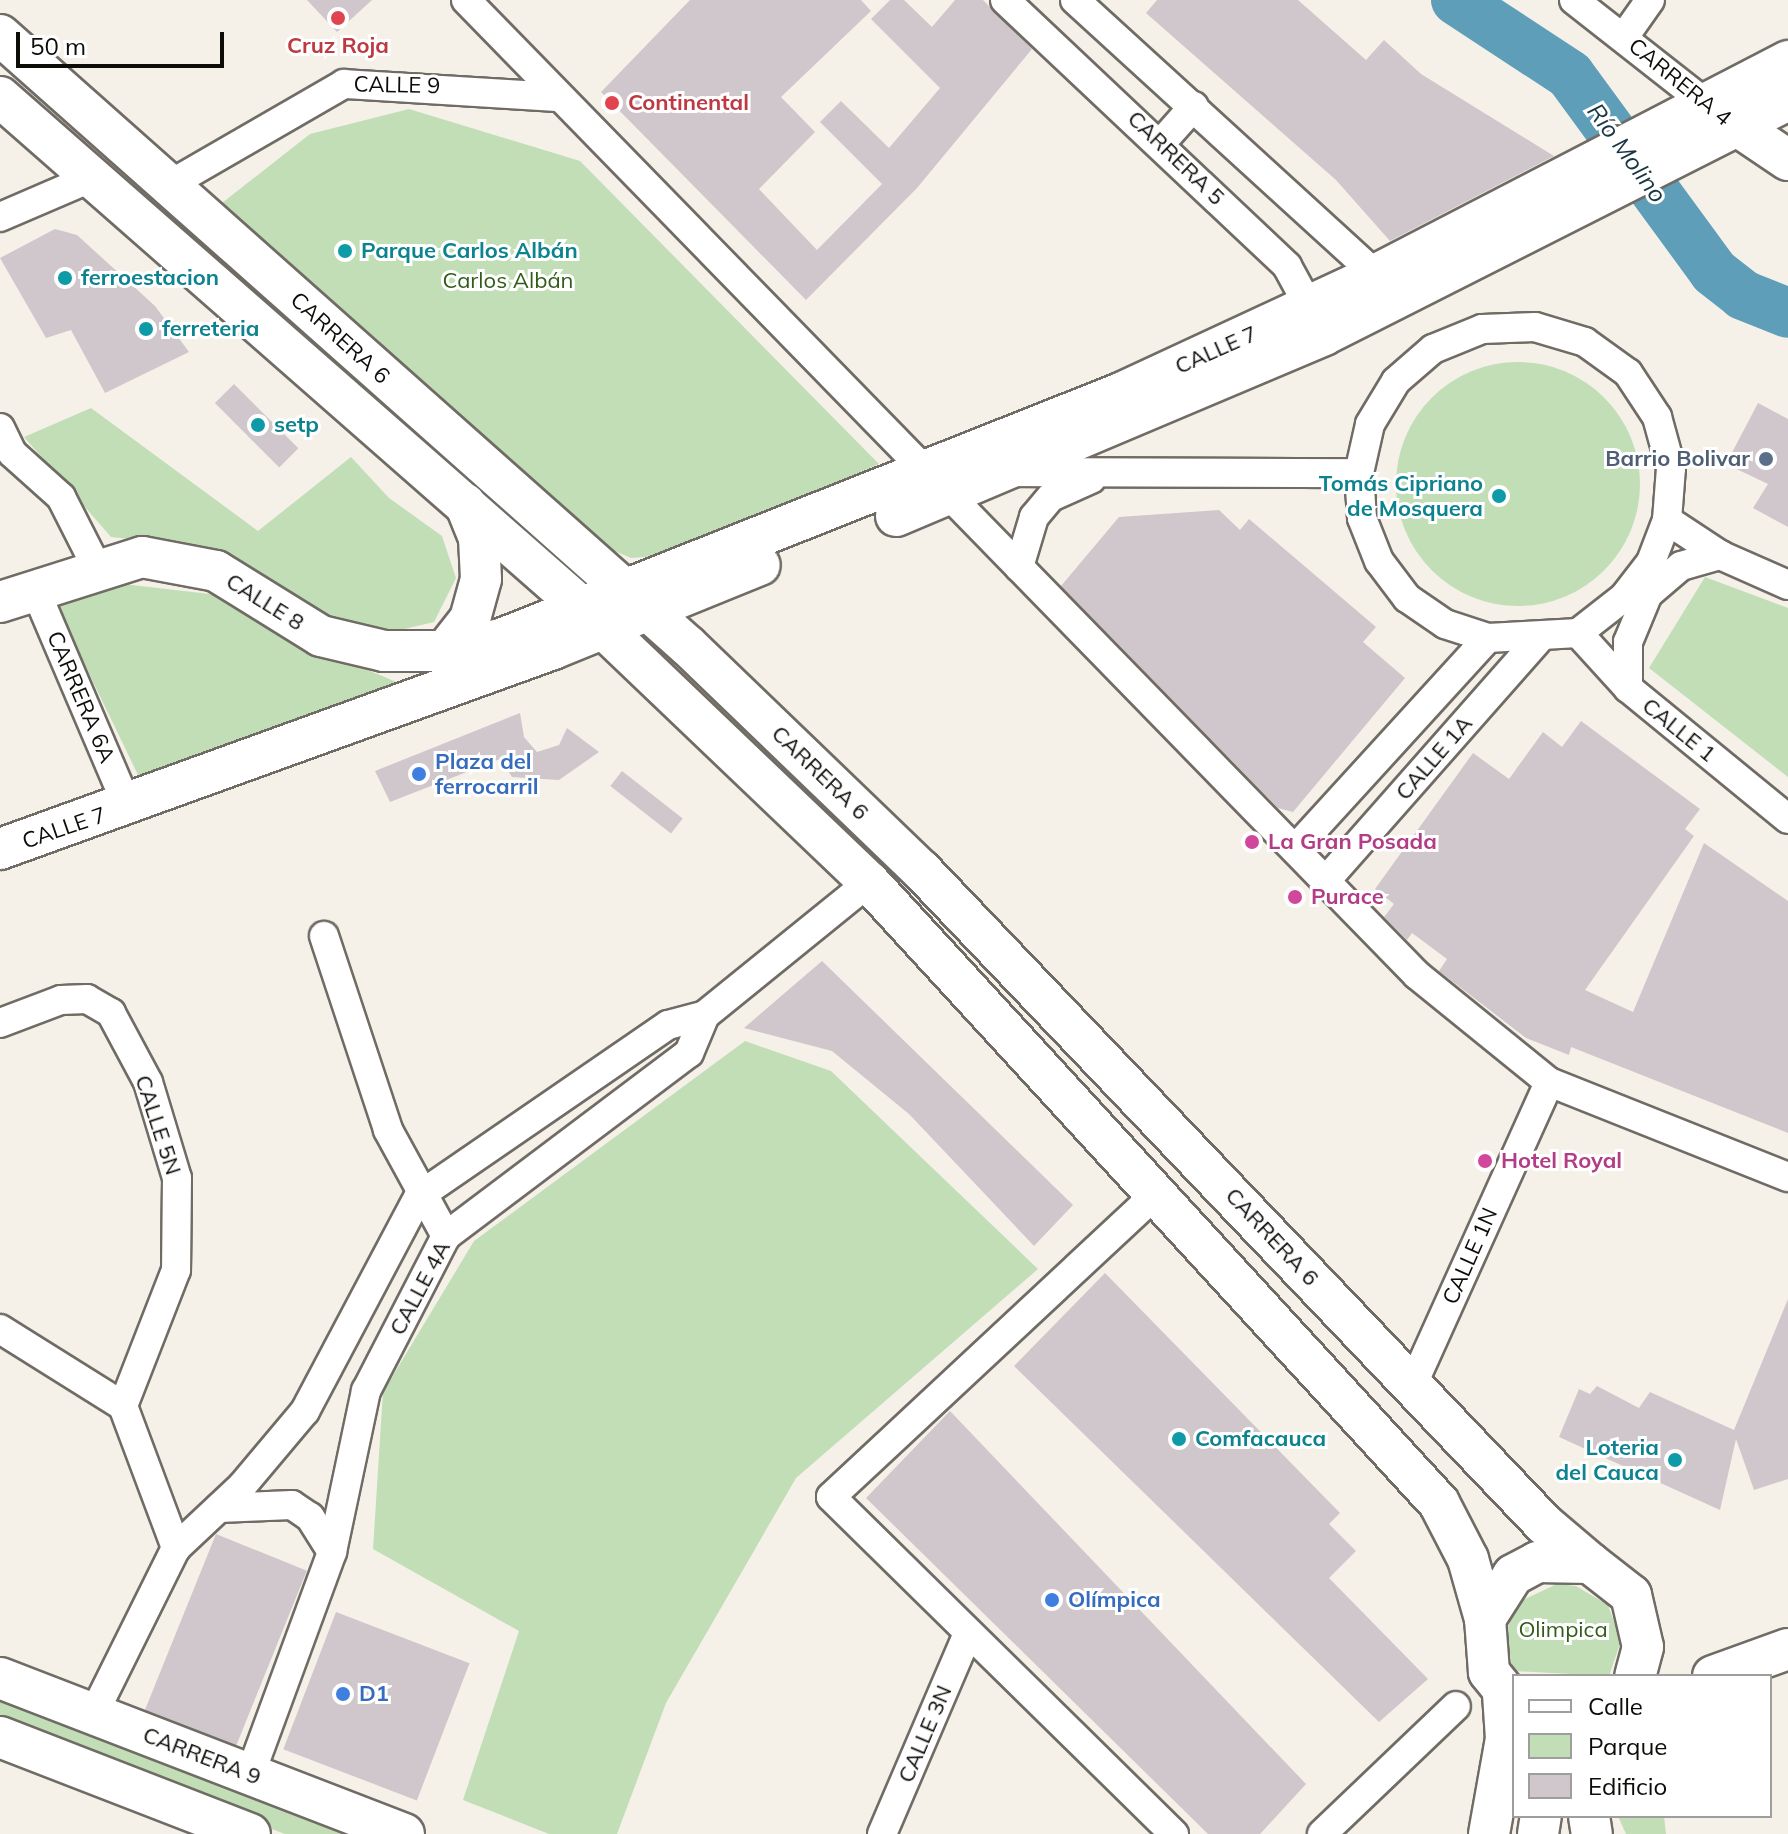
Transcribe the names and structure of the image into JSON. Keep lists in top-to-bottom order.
{
  "streets": {
    "main road": [
      "CARRERA 4",
      "CARRERA 6",
      "CALLE 7",
      "CALLE 8",
      "CARRERA 9"
    ],
    "street": [
      "CALLE 9",
      "CARRERA 5",
      "CARRERA 6A",
      "CALLE 1",
      "CALLE 1A",
      "CALLE 5N",
      "CALLE 1N",
      "CALLE 4A",
      "CALLE 3N"
    ]
  },
  "crossings": [
    ["CARRERA 4", "CALLE 7"],
    ["CALLE 9", "CARRERA 6"],
    ["CARRERA 5", "CALLE 7"],
    ["CARRERA 6", "CALLE 7"],
    ["CARRERA 6", "CALLE 8"],
    ["CARRERA 6", "CALLE 1N"],
    ["CARRERA 6", "CALLE 4A"],
    ["CALLE 7", "CALLE 8"],
    ["CALLE 7", "CARRERA 6A"],
    ["CALLE 8", "CARRERA 6A"],
    ["CALLE 4A", "CARRERA 9"]
  ],
  "water": ["Río Molino"],
  "parks": ["Carlos Albán", "Olimpica"],
  "places": [
    "Cruz Roja",
    "Continental",
    "Parque Carlos Albán",
    "ferroestacion",
    "ferreteria",
    "setp",
    "Barrio Bolivar",
    "Tomás Cipriano de Mosquera",
    "Plaza del ferrocarril",
    "La Gran Posada",
    "Purace",
    "Hotel Royal",
    "Comfacauca",
    "Loteria del Cauca",
    "Olímpica",
    "D1"
  ],
  "legend": ["Calle", "Parque", "Edificio"],
  "scale_bar": "50 m"
}
